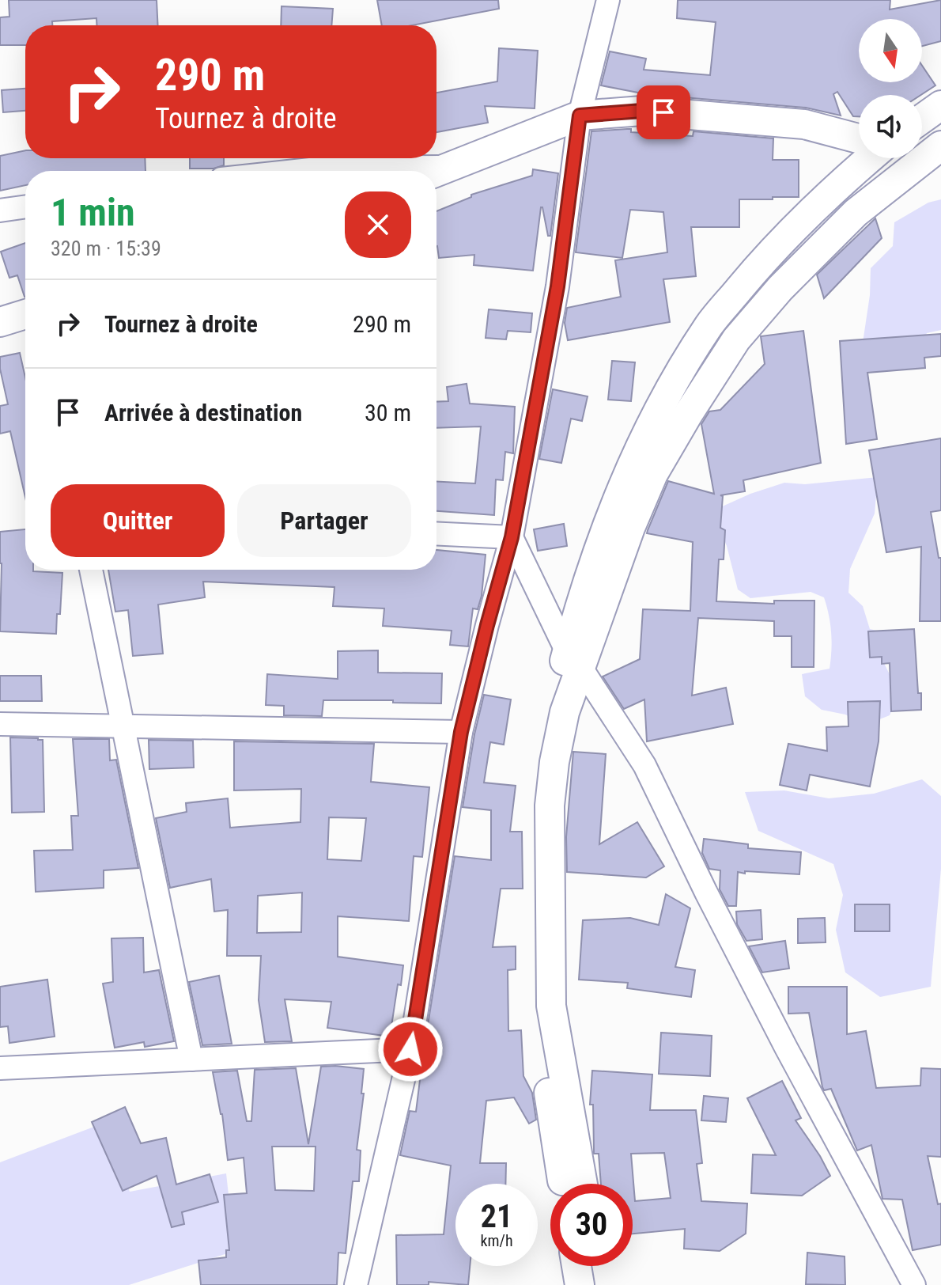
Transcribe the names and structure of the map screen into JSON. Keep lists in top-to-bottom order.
{
  "north": "bottom",
  "page": {
    "turn": ["290 m", "Tournez à droite"],
    "heading": ["1 min", "320 m · 15:39"],
    "list": [
      {
        "name": "Tournez à droite",
        "value": "290 m"
      },
      {
        "name": "Arrivée à destination",
        "value": "30 m"
      }
    ],
    "buttons": ["Quitter", "Partager"],
    "speed": "21 km/h",
    "limit": "30"
  }
}
